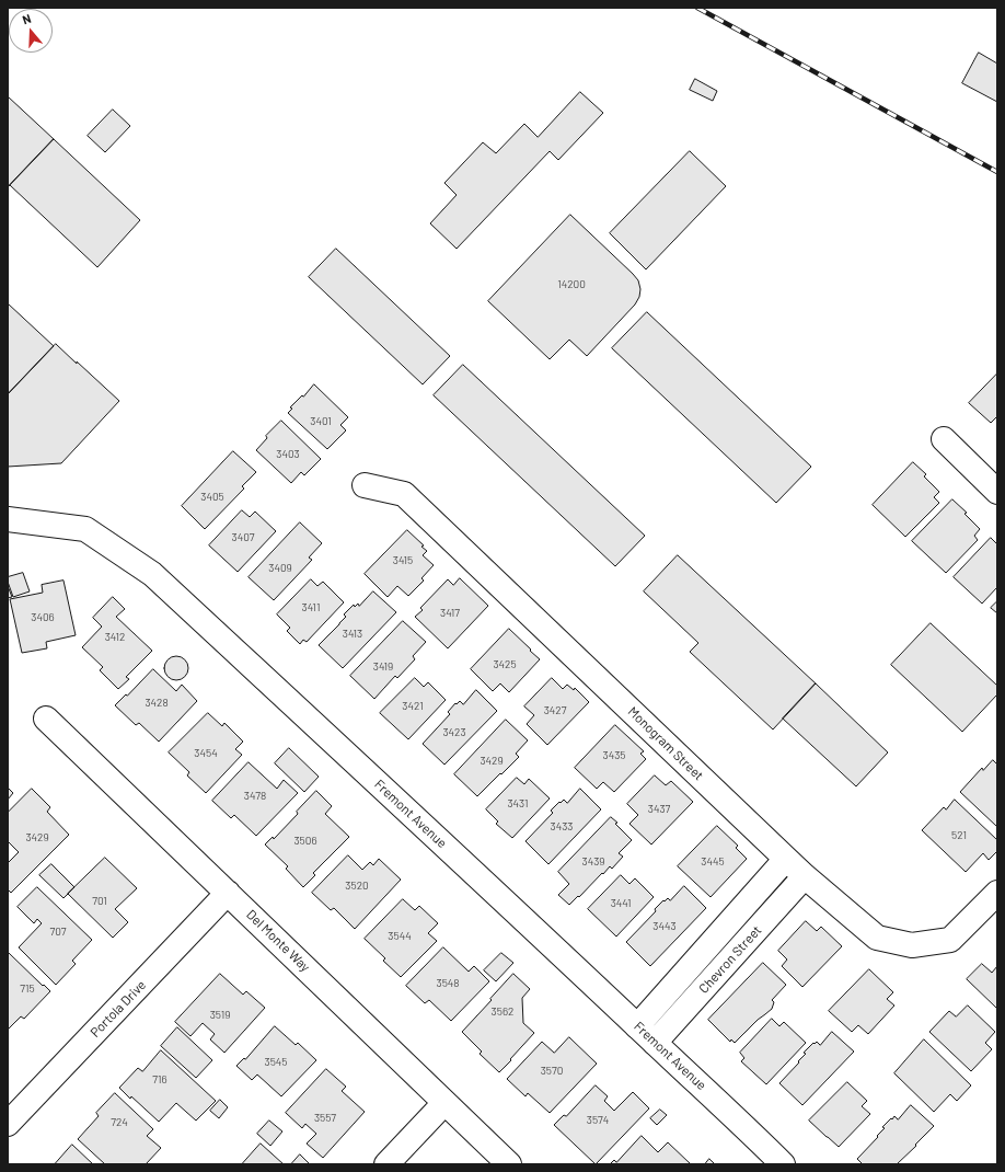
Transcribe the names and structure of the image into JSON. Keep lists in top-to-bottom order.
{
  "streets": {
    "street": [
      "Monogram Street",
      "Fremont Avenue",
      "Del Monte Way",
      "Chevron Street",
      "Portola Drive"
    ]
  },
  "crossings": [
    ["Monogram Street", "Chevron Street"],
    ["Fremont Avenue", "Chevron Street"],
    ["Del Monte Way", "Portola Drive"]
  ],
  "house_numbers": [
    "14200",
    "3401",
    "3403",
    "3405",
    "3407",
    "3415",
    "3409",
    "3411",
    "3417",
    "3406",
    "3413",
    "3412",
    "3425",
    "3419",
    "3428",
    "3421",
    "3427",
    "3423",
    "3454",
    "3435",
    "3429",
    "3478",
    "3431",
    "3437",
    "3433",
    "521",
    "3429",
    "3506",
    "3439",
    "3445",
    "3520",
    "701",
    "3441",
    "3443",
    "707",
    "3544",
    "3548",
    "715",
    "3562",
    "3519",
    "3545",
    "3570",
    "716",
    "3557",
    "3574",
    "724"
  ],
  "north": "top"
}
